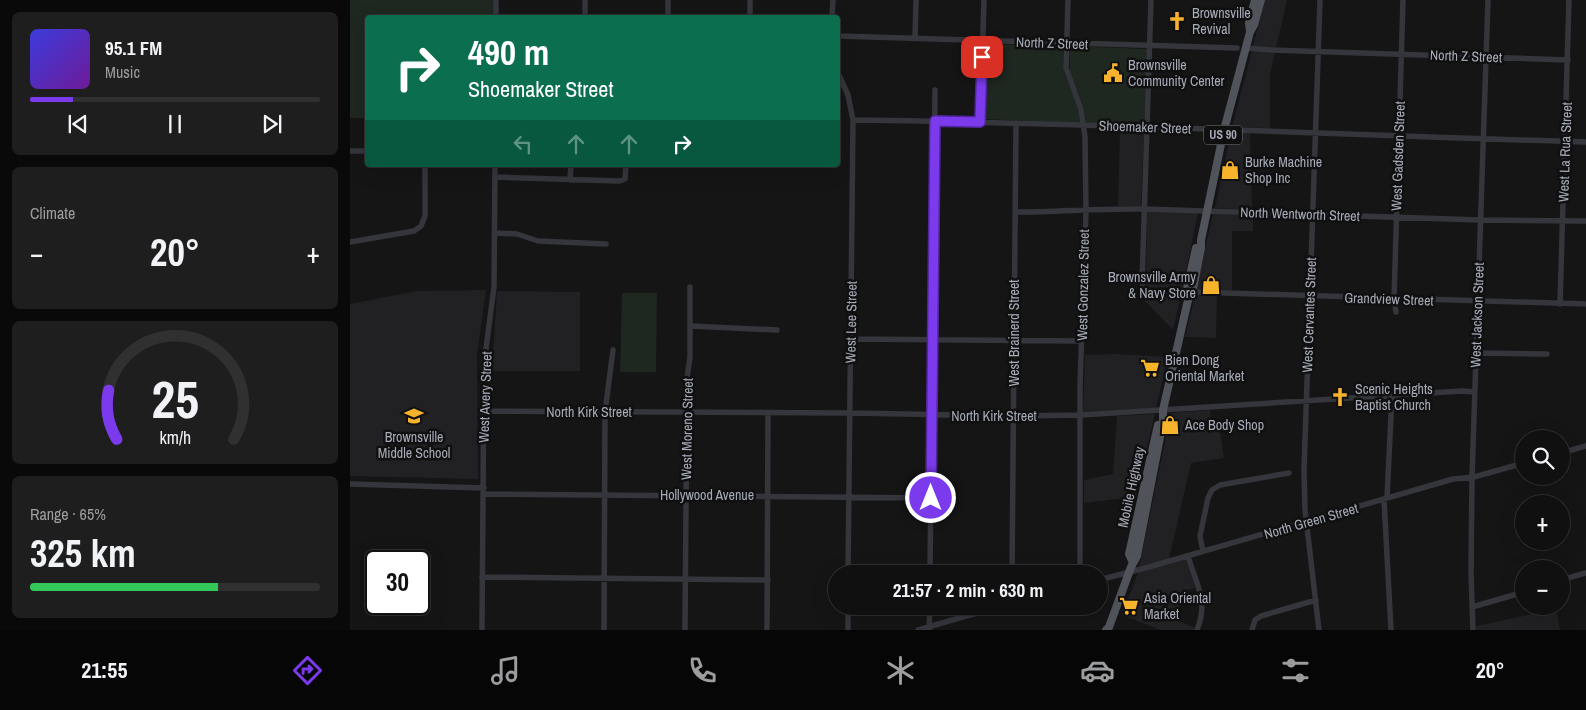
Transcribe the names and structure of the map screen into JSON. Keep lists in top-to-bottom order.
{
  "streets": {
    "main road": ["US 90", "Mobile Highway"],
    "street": [
      "North Z Street",
      "Shoemaker Street",
      "West La Rua Street",
      "West Gadsden Street",
      "North Wentworth Street",
      "West Gonzalez Street",
      "Grandview Street",
      "West Cervantes Street",
      "West Jackson Street",
      "West Lee Street",
      "West Brainerd Street",
      "West Avery Street",
      "North Kirk Street",
      "West Moreno Street",
      "Hollywood Avenue",
      "North Green Street"
    ]
  },
  "crossings": [
    ["North Z Street", "West La Rua Street"],
    ["North Z Street", "West Gadsden Street"],
    ["North Z Street", "West Gonzalez Street"],
    ["North Z Street", "West Cervantes Street"],
    ["North Z Street", "West Jackson Street"],
    ["North Z Street", "Mobile Highway"],
    ["Shoemaker Street", "West La Rua Street"],
    ["Shoemaker Street", "West Gadsden Street"],
    ["Shoemaker Street", "West Gonzalez Street"],
    ["Shoemaker Street", "West Cervantes Street"],
    ["Shoemaker Street", "West Jackson Street"],
    ["Shoemaker Street", "West Lee Street"],
    ["Shoemaker Street", "West Brainerd Street"],
    ["Shoemaker Street", "Mobile Highway"],
    ["West La Rua Street", "North Wentworth Street"],
    ["West La Rua Street", "Grandview Street"],
    ["West Gadsden Street", "North Wentworth Street"],
    ["West Gadsden Street", "Grandview Street"],
    ["North Wentworth Street", "West Gonzalez Street"],
    ["North Wentworth Street", "Grandview Street"],
    ["North Wentworth Street", "West Cervantes Street"],
    ["North Wentworth Street", "West Jackson Street"],
    ["North Wentworth Street", "West Brainerd Street"],
    ["North Wentworth Street", "Mobile Highway"],
    ["West Gonzalez Street", "North Kirk Street"],
    ["Grandview Street", "West Cervantes Street"],
    ["Grandview Street", "West Jackson Street"],
    ["Grandview Street", "Mobile Highway"],
    ["West Cervantes Street", "North Kirk Street"],
    ["West Cervantes Street", "North Green Street"],
    ["West Jackson Street", "North Kirk Street"],
    ["West Jackson Street", "North Green Street"],
    ["West Lee Street", "North Kirk Street"],
    ["West Lee Street", "Hollywood Avenue"],
    ["West Brainerd Street", "North Kirk Street"],
    ["West Avery Street", "North Kirk Street"],
    ["West Avery Street", "Hollywood Avenue"],
    ["North Kirk Street", "West Moreno Street"],
    ["North Kirk Street", "Mobile Highway"],
    ["West Moreno Street", "Hollywood Avenue"],
    ["Mobile Highway", "North Green Street"]
  ],
  "places": {
    "church": ["Brownsville Revival", "Scenic Heights Baptist Church"],
    "public building": ["Brownsville Community Center"],
    "shop": ["Burke Machine Shop Inc", "Brownsville Army & Navy Store", "Ace Body Shop"],
    "supermarket": ["Bien Dong Oriental Market", "Asia Oriental Market"],
    "school or university": ["Brownsville Middle School"]
  },
  "page": {
    "turn": ["490 m", "Shoemaker Street"],
    "song": ["95.1 FM", "Music"],
    "tile": [
      "Climate",
      ["Range · 65%", "325 km"]
    ],
    "heat": ["−", "20°", "+"],
    "map_buttons": ["+", "−"],
    "limit": "30",
    "trip": "21:57 · 2 min · 630 m",
    "tabs": ["21:55", "20°"],
    "gauge": ["25", "km/h"]
  }
}
